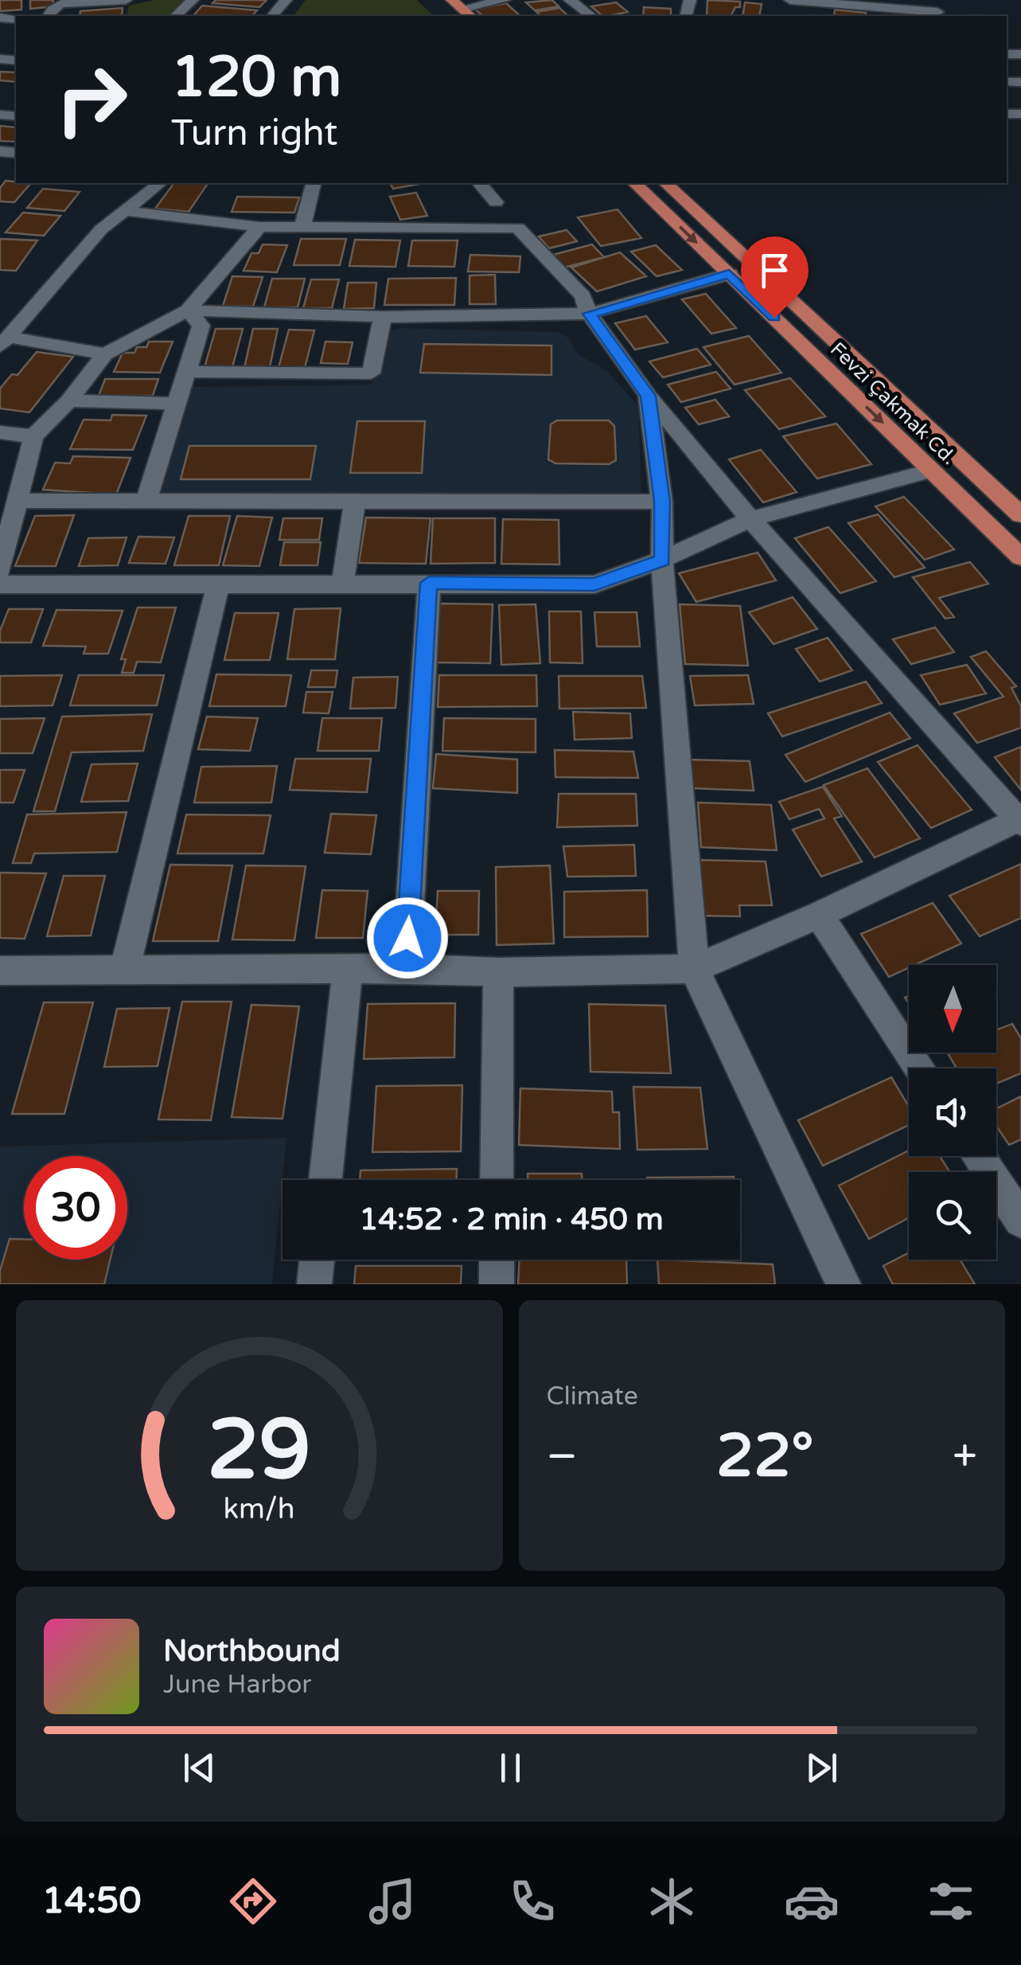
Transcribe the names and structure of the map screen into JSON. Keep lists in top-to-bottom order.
{
  "streets": {
    "main road": ["Fevzi Çakmak Cd."]
  },
  "north": "bottom",
  "page": {
    "turn": ["120 m", "Turn right"],
    "limit": "30",
    "trip": "14:52 · 2 min · 450 m",
    "tile": "Climate",
    "heat": ["−", "22°", "+"],
    "song": ["Northbound", "June Harbor"],
    "tabs": "14:50",
    "gauge": ["29", "km/h"]
  }
}
